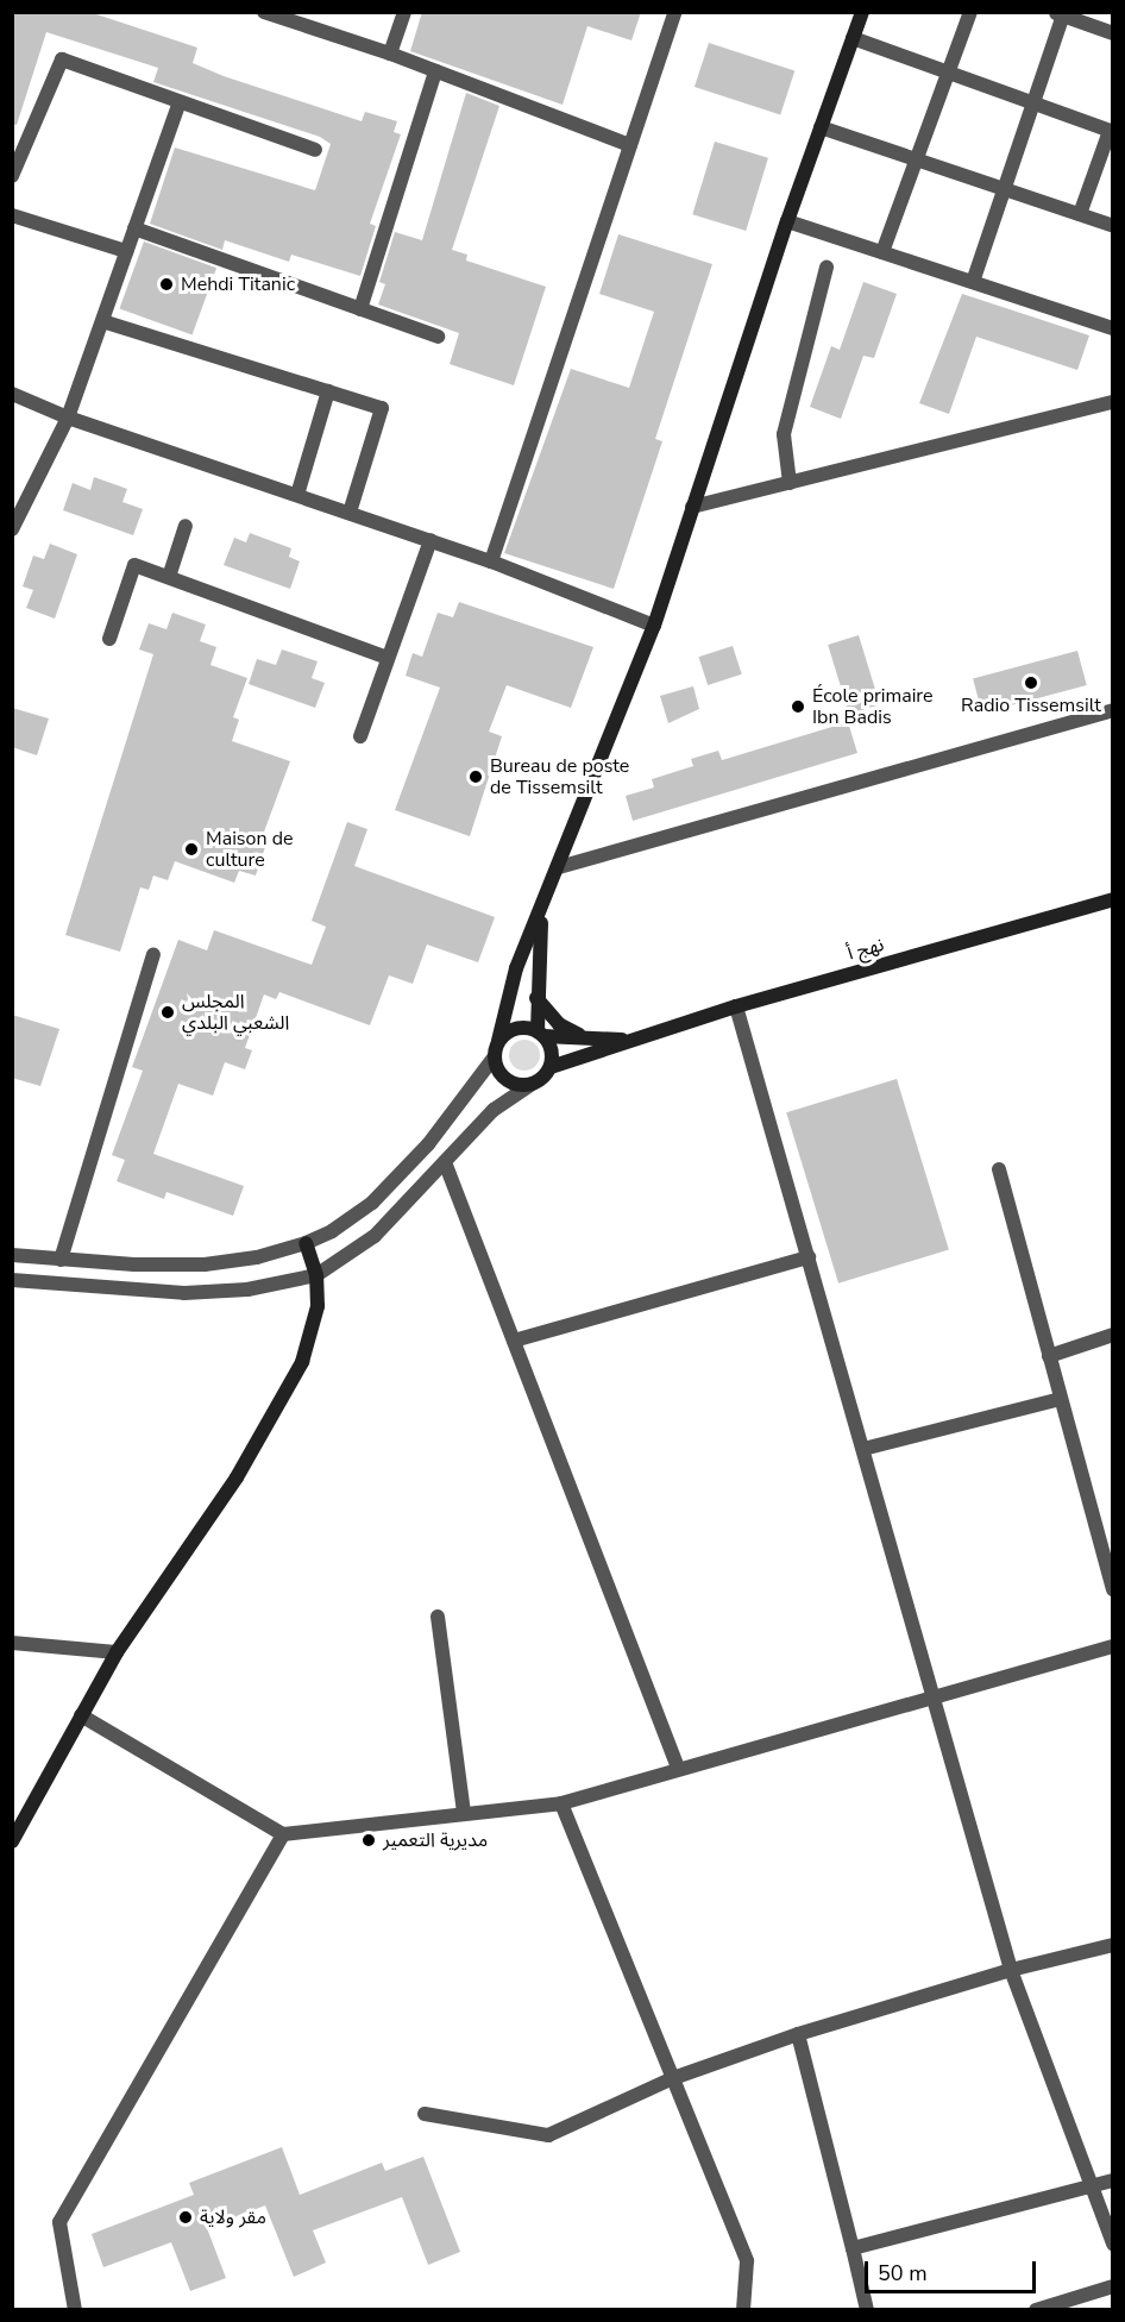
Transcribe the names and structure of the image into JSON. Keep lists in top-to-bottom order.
{
  "streets": {
    "main road": ["نهج أ"]
  },
  "places": [
    "Mehdi Titanic",
    "Radio Tissemsilt",
    "École primaire Ibn Badis",
    "Bureau de poste de Tissemsilt",
    "Maison de culture",
    "المجلس الشعبي البلدي",
    "مديرية التعمير",
    "مقر ولاية"
  ],
  "scale_bar": "50 m"
}
